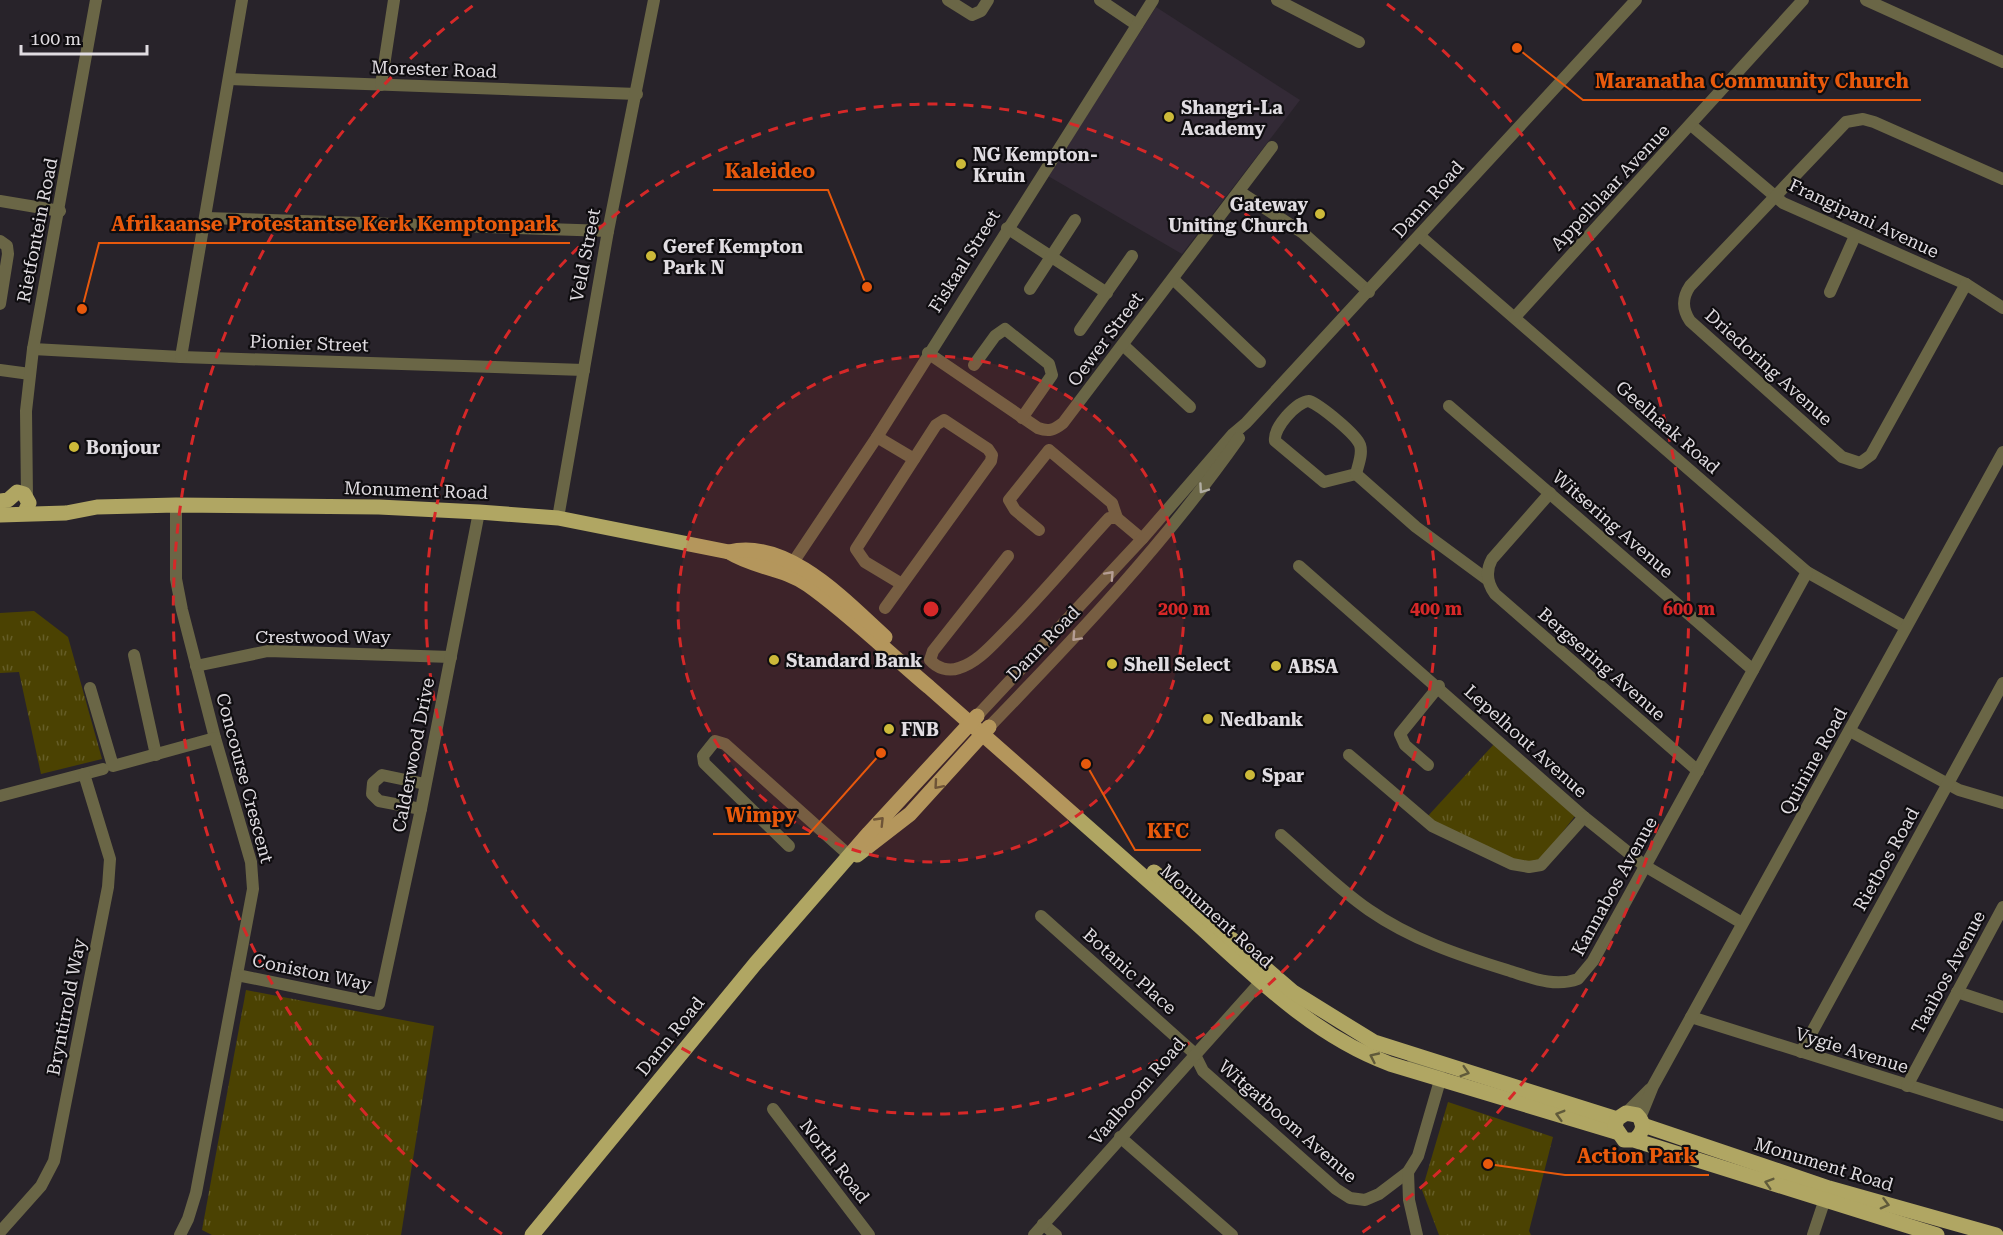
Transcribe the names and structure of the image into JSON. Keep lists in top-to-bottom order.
{
  "streets": {
    "main road": ["Dann Road", "Monument Road"],
    "street": [
      "Morester Road",
      "Appelblaar Avenue",
      "Frangipani Avenue",
      "Rietfontein Road",
      "Veld Street",
      "Fiskaal Street",
      "Oewer Street",
      "Pionier Street",
      "Driedoring Avenue",
      "Geelhaak Road",
      "Witsering Avenue",
      "Crestwood Way",
      "Bergsering Avenue",
      "Lepelhout Avenue",
      "Calderwood Drive",
      "Quinine Road",
      "Concourse Crescent",
      "Rietbos Road",
      "Kannabos Avenue",
      "Botanic Place",
      "Coniston Way",
      "Taaibos Avenue",
      "Bryntirrold Way",
      "Vygie Avenue",
      "Vaalboom Road",
      "Witgatboom Avenue",
      "North Road"
    ]
  },
  "crossings": [
    ["Morester Road", "Veld Street"],
    ["Appelblaar Avenue", "Frangipani Avenue"],
    ["Appelblaar Avenue", "Geelhaak Road"],
    ["Dann Road", "Geelhaak Road"],
    ["Dann Road", "Monument Road"],
    ["Frangipani Avenue", "Driedoring Avenue"],
    ["Rietfontein Road", "Pionier Street"],
    ["Rietfontein Road", "Monument Road"],
    ["Veld Street", "Pionier Street"],
    ["Veld Street", "Monument Road"],
    ["Fiskaal Street", "Oewer Street"],
    ["Fiskaal Street", "Monument Road"],
    ["Geelhaak Road", "Quinine Road"],
    ["Geelhaak Road", "Kannabos Avenue"],
    ["Monument Road", "Calderwood Drive"],
    ["Monument Road", "Quinine Road"],
    ["Monument Road", "Concourse Crescent"],
    ["Monument Road", "Vaalboom Road"],
    ["Monument Road", "Witgatboom Avenue"],
    ["Witsering Avenue", "Kannabos Avenue"],
    ["Crestwood Way", "Calderwood Drive"],
    ["Crestwood Way", "Concourse Crescent"],
    ["Bergsering Avenue", "Kannabos Avenue"],
    ["Lepelhout Avenue", "Quinine Road"],
    ["Lepelhout Avenue", "Kannabos Avenue"],
    ["Calderwood Drive", "Coniston Way"],
    ["Quinine Road", "Vygie Avenue"],
    ["Concourse Crescent", "Coniston Way"],
    ["Rietbos Road", "Vygie Avenue"],
    ["Botanic Place", "Vaalboom Road"],
    ["Botanic Place", "Witgatboom Avenue"],
    ["Taaibos Avenue", "Vygie Avenue"],
    ["Vaalboom Road", "Witgatboom Avenue"]
  ],
  "places": [
    "Maranatha Community Church",
    "Shangri-La Academy",
    "NG Kempton- Kruin",
    "Gateway Uniting Church",
    "Geref Kempton Park N",
    "Kaleideo",
    "Afrikaanse Protestantse Kerk Kemptonpark",
    "Bonjour",
    "Standard Bank",
    "Shell Select",
    "ABSA",
    "Nedbank",
    "FNB",
    "Wimpy",
    "KFC",
    "Spar",
    "Action Park"
  ],
  "scale_bar": "100 m",
  "rings": ["200 m", "400 m", "600 m"]
}
